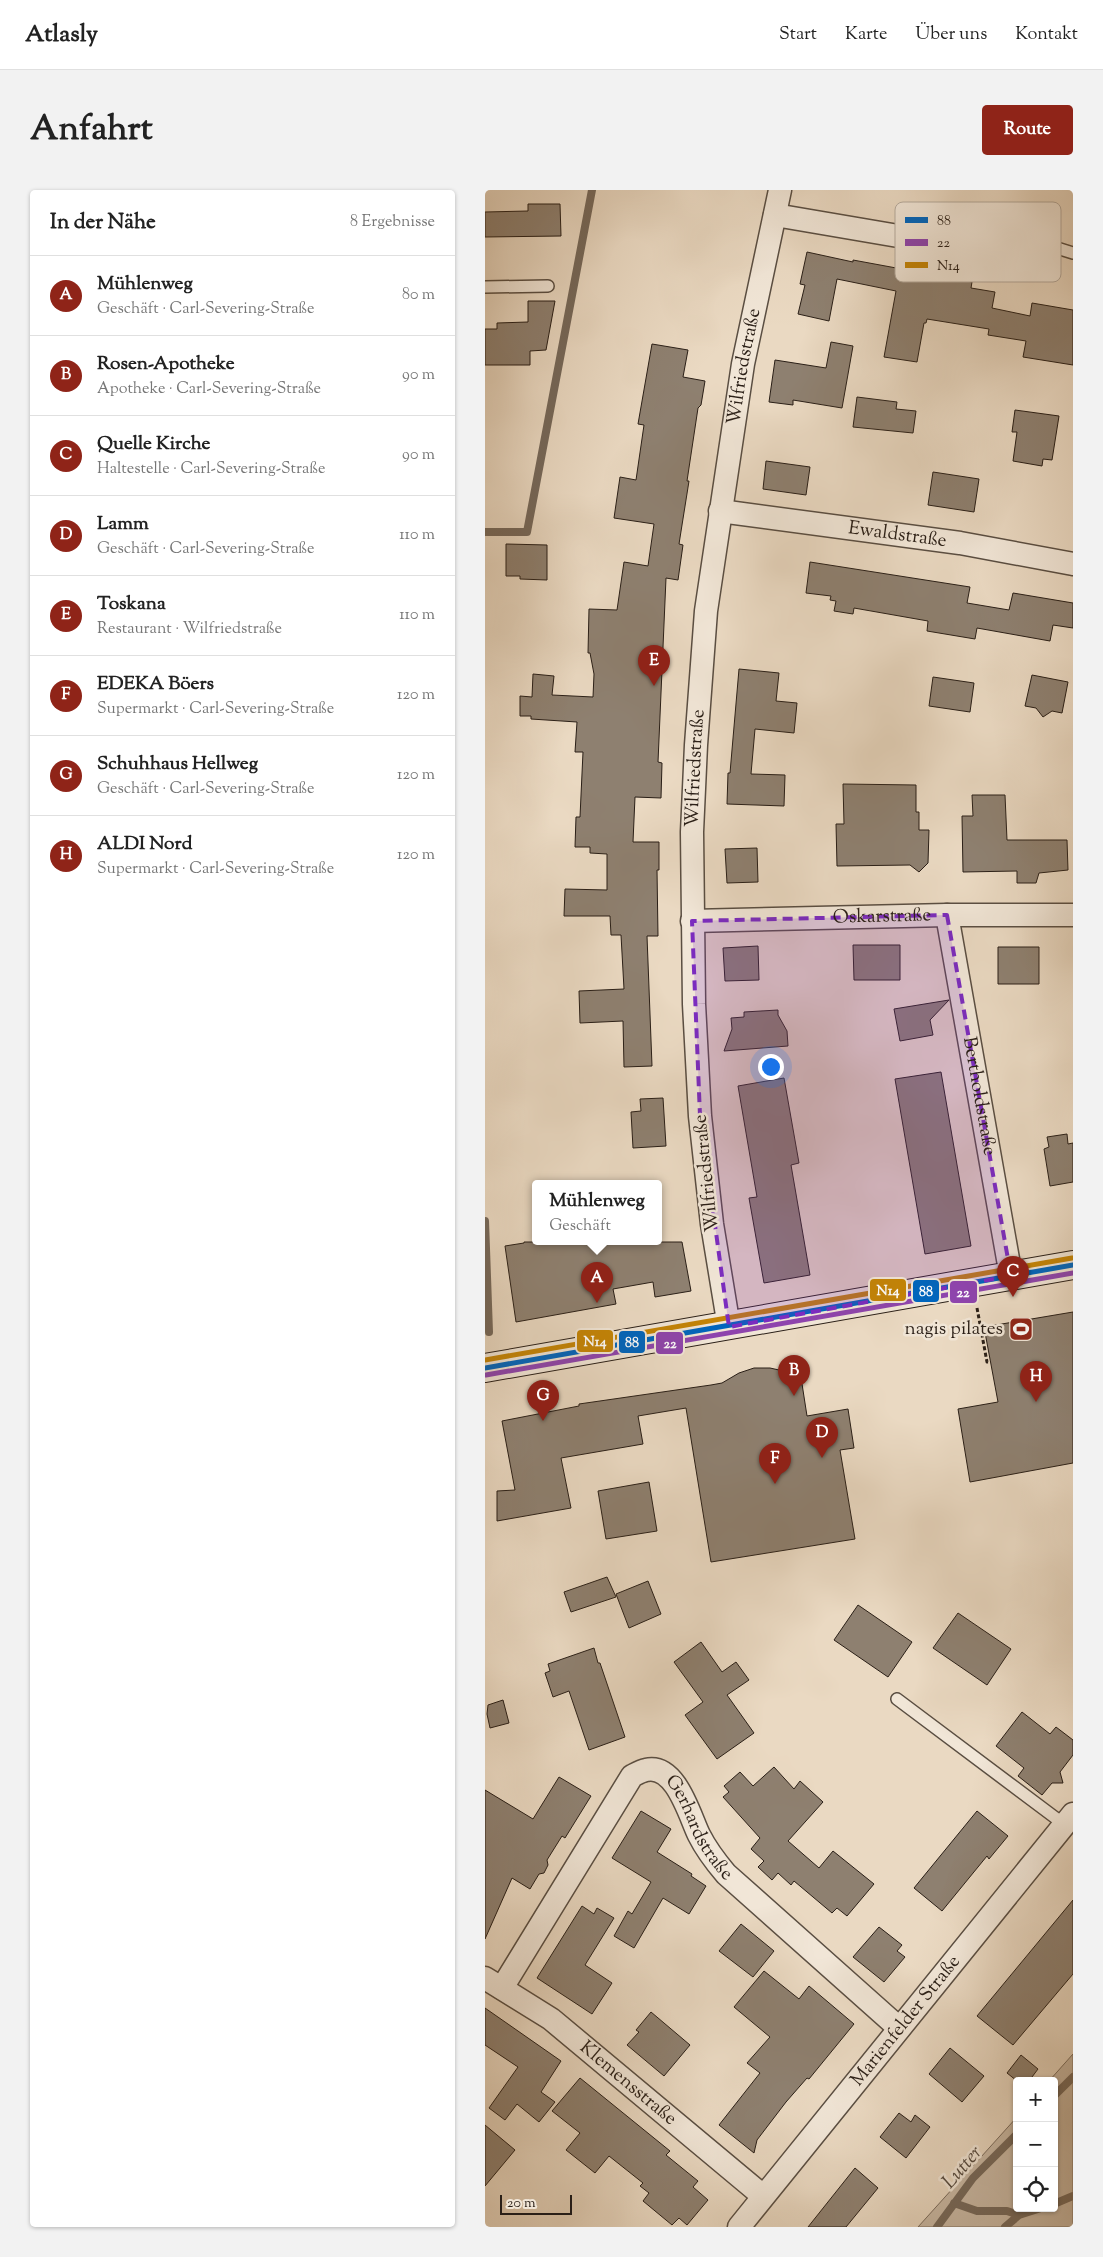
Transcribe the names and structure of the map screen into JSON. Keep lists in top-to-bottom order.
{
  "streets": {
    "street": [
      "Wilfriedstraße",
      "Ewaldstraße",
      "Oskarstraße",
      "Bertholdstraße",
      "Gerhardstraße",
      "Marienfelder Straße",
      "Klemensstraße"
    ]
  },
  "crossings": [
    ["Wilfriedstraße", "Ewaldstraße"],
    ["Wilfriedstraße", "Oskarstraße"],
    ["Oskarstraße", "Bertholdstraße"],
    ["Gerhardstraße", "Marienfelder Straße"],
    ["Gerhardstraße", "Klemensstraße"],
    ["Marienfelder Straße", "Klemensstraße"]
  ],
  "water": ["Lutter"],
  "places": {
    "sports": ["nagis pilates"]
  },
  "lines": ["transit line N14", "transit line 88", "transit line 22"],
  "legend": ["88", "22", "N14"],
  "scale_bar": "20 m",
  "page": {
    "header": "Atlasly",
    "nav": [
      "Start",
      "Karte",
      "Über uns",
      "Kontakt"
    ],
    "title": "Anfahrt",
    "buttons": "Route",
    "heading": ["In der Nähe", "8 Ergebnisse"],
    "list": [
      {
        "mark": "A",
        "name": "Mühlenweg",
        "note": "Geschäft · Carl-Severing-Straße",
        "value": "80 m"
      },
      {
        "mark": "B",
        "name": "Rosen-Apotheke",
        "note": "Apotheke · Carl-Severing-Straße",
        "value": "90 m"
      },
      {
        "mark": "C",
        "name": "Quelle Kirche",
        "note": "Haltestelle · Carl-Severing-Straße",
        "value": "90 m"
      },
      {
        "mark": "D",
        "name": "Lamm",
        "note": "Geschäft · Carl-Severing-Straße",
        "value": "110 m"
      },
      {
        "mark": "E",
        "name": "Toskana",
        "note": "Restaurant · Wilfriedstraße",
        "value": "110 m"
      },
      {
        "mark": "F",
        "name": "EDEKA Böers",
        "note": "Supermarkt · Carl-Severing-Straße",
        "value": "120 m"
      },
      {
        "mark": "G",
        "name": "Schuhhaus Hellweg",
        "note": "Geschäft · Carl-Severing-Straße",
        "value": "120 m"
      },
      {
        "mark": "H",
        "name": "ALDI Nord",
        "note": "Supermarkt · Carl-Severing-Straße",
        "value": "120 m"
      }
    ],
    "pins": [
      "E",
      "C",
      "A",
      "B",
      "H",
      "G",
      "D",
      "F"
    ],
    "popup": ["Mühlenweg", "Geschäft"],
    "map_buttons": ["+", "−"],
    "scale": "20 m"
  }
}
